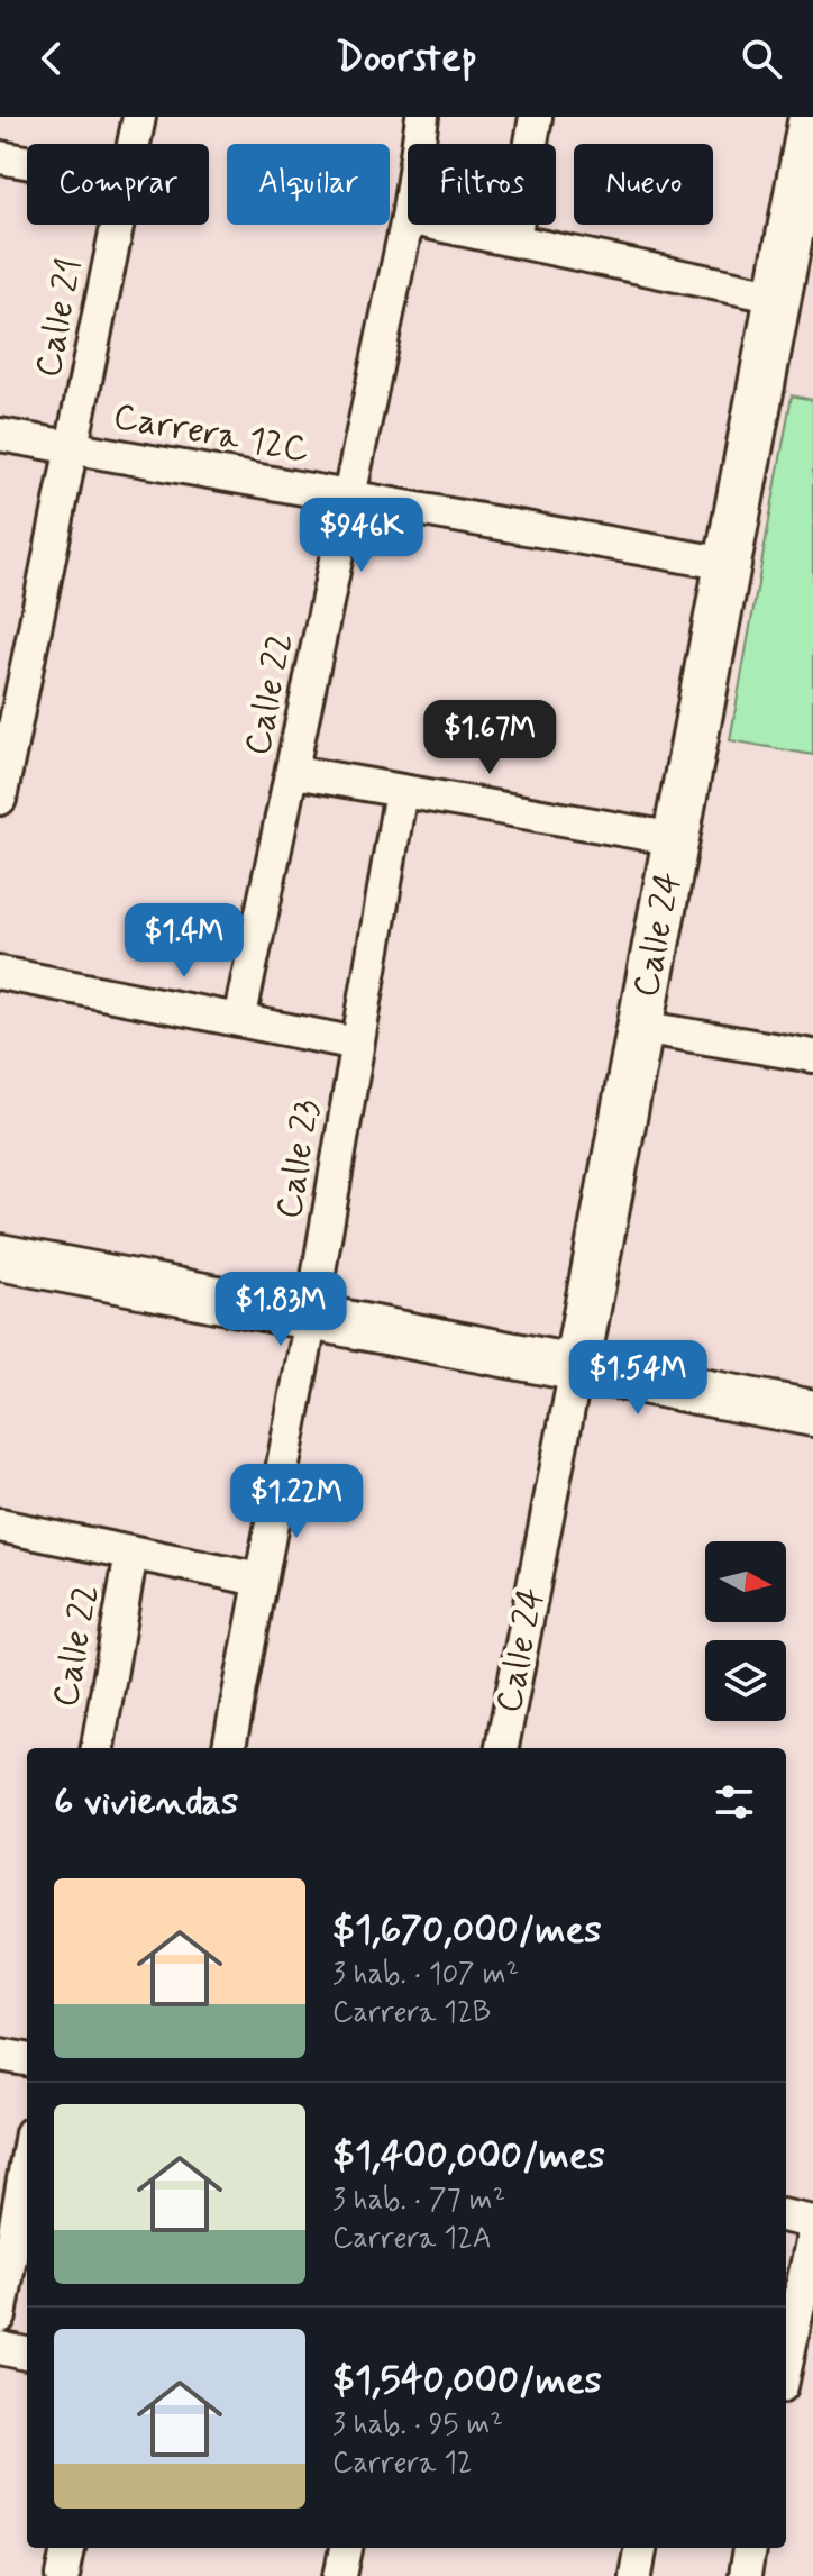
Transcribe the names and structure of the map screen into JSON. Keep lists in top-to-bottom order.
{
  "streets": {
    "street": [
      "Calle 21",
      "Carrera 12C",
      "Calle 22",
      "Calle 24",
      "Calle 23"
    ]
  },
  "crossings": [
    ["Calle 21", "Carrera 12C"],
    ["Carrera 12C", "Calle 22"],
    ["Carrera 12C", "Calle 24"]
  ],
  "north": "right",
  "page": {
    "header": "Doorstep",
    "chip": [
      "Comprar",
      "Alquilar",
      "Filtros",
      "Nuevo"
    ],
    "price": [
      "$946K",
      "$1.67M",
      "$1.4M",
      "$1.83M",
      "$1.54M",
      "$1.22M"
    ],
    "heading": "6 viviendas",
    "list": [
      {
        "name": "$1,670,000/mes",
        "note": "3 hab. · 107 m² · Carrera 12B"
      },
      {
        "name": "$1,400,000/mes",
        "note": "3 hab. · 77 m² · Carrera 12A"
      },
      {
        "name": "$1,540,000/mes",
        "note": "3 hab. · 95 m² · Carrera 12"
      }
    ]
  }
}
